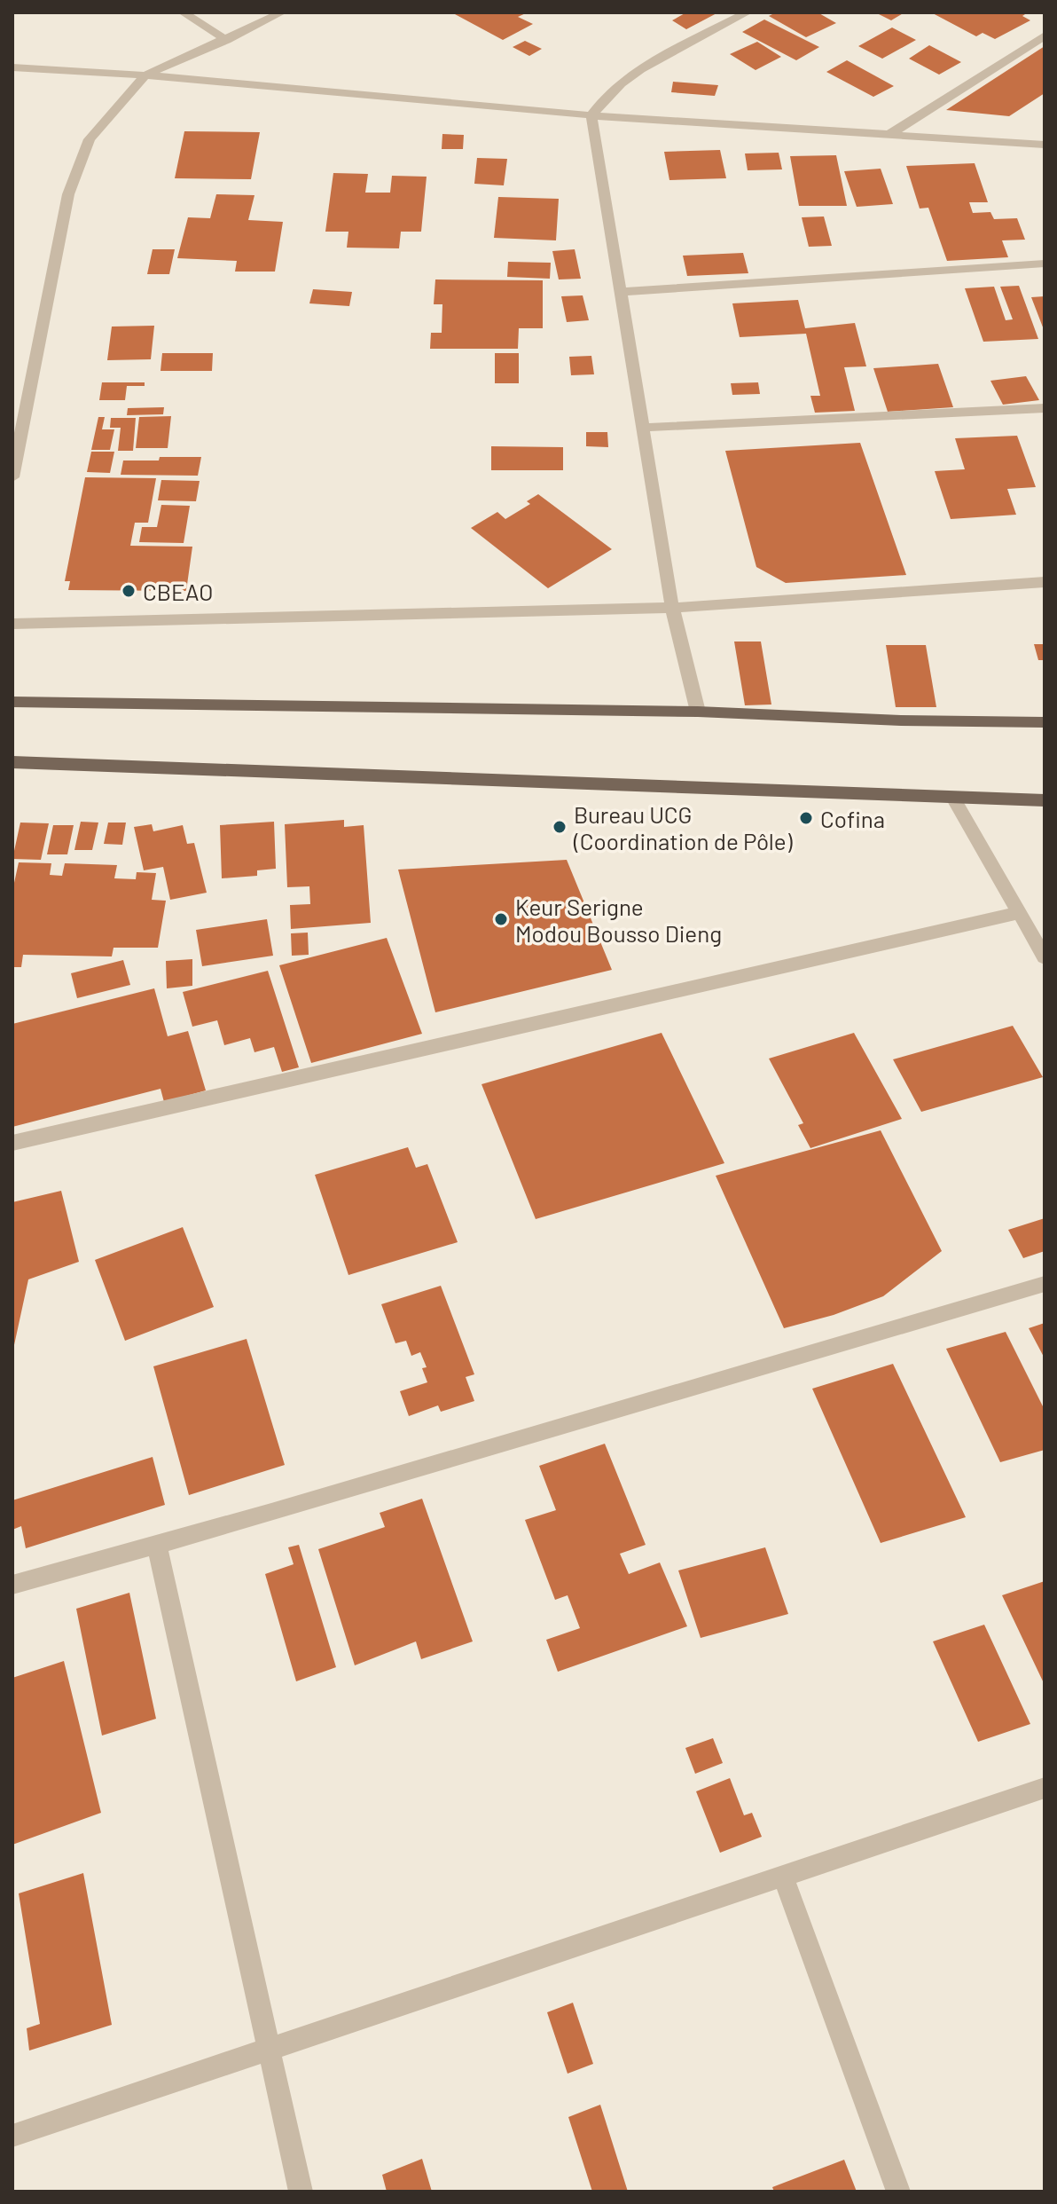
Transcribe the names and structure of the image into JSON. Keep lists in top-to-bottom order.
{
  "places": [
    "CBEAO",
    "Cofina",
    "Bureau UCG (Coordination de Pôle)",
    "Keur Serigne Modou Bousso Dieng"
  ]
}
